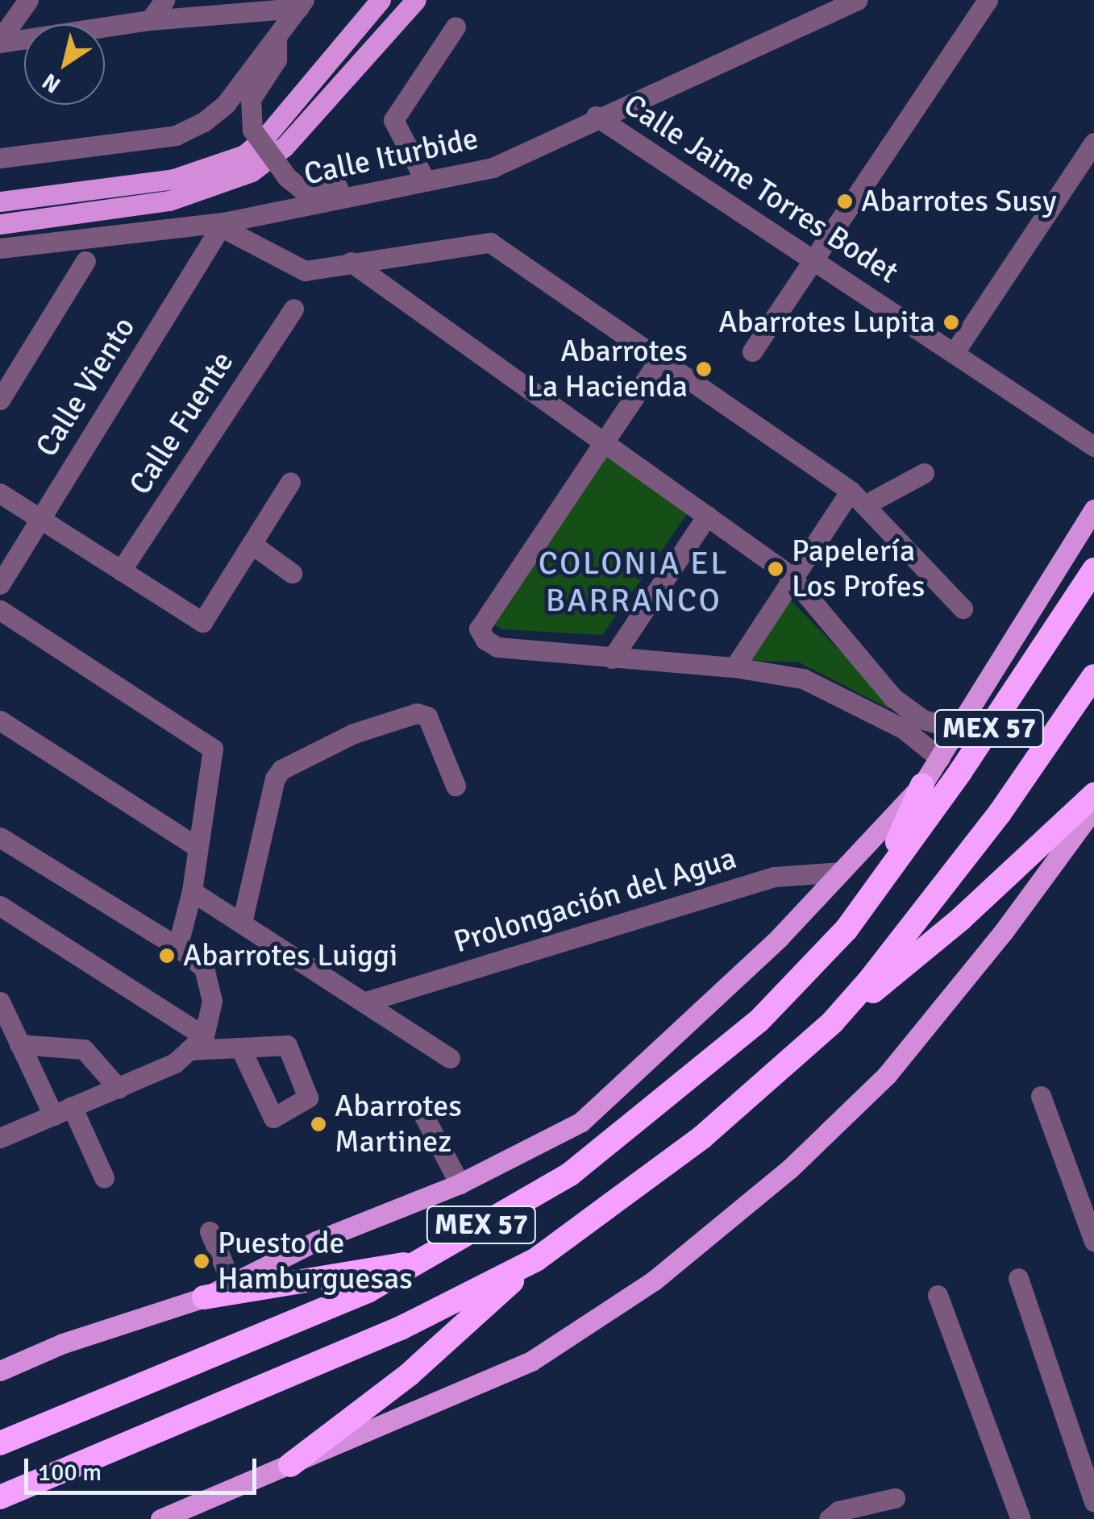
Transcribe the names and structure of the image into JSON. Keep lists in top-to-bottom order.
{
  "streets": {
    "highway": ["MEX 57"],
    "street": [
      "Calle Iturbide",
      "Calle Jaime Torres Bodet",
      "Calle Viento",
      "Calle Fuente",
      "Prolongación del Agua"
    ]
  },
  "crossings": [
    ["Calle Iturbide", "Calle Jaime Torres Bodet"],
    ["Calle Iturbide", "Calle Viento"]
  ],
  "districts": ["COLONIA EL BARRANCO"],
  "places": [
    "Abarrotes Susy",
    "Abarrotes Lupita",
    "Abarrotes La Hacienda",
    "Papelería Los Profes",
    "Abarrotes Luiggi",
    "Abarrotes Martinez",
    "Puesto de Hamburguesas"
  ],
  "scale_bar": "100 m",
  "north": "bottom left"
}
